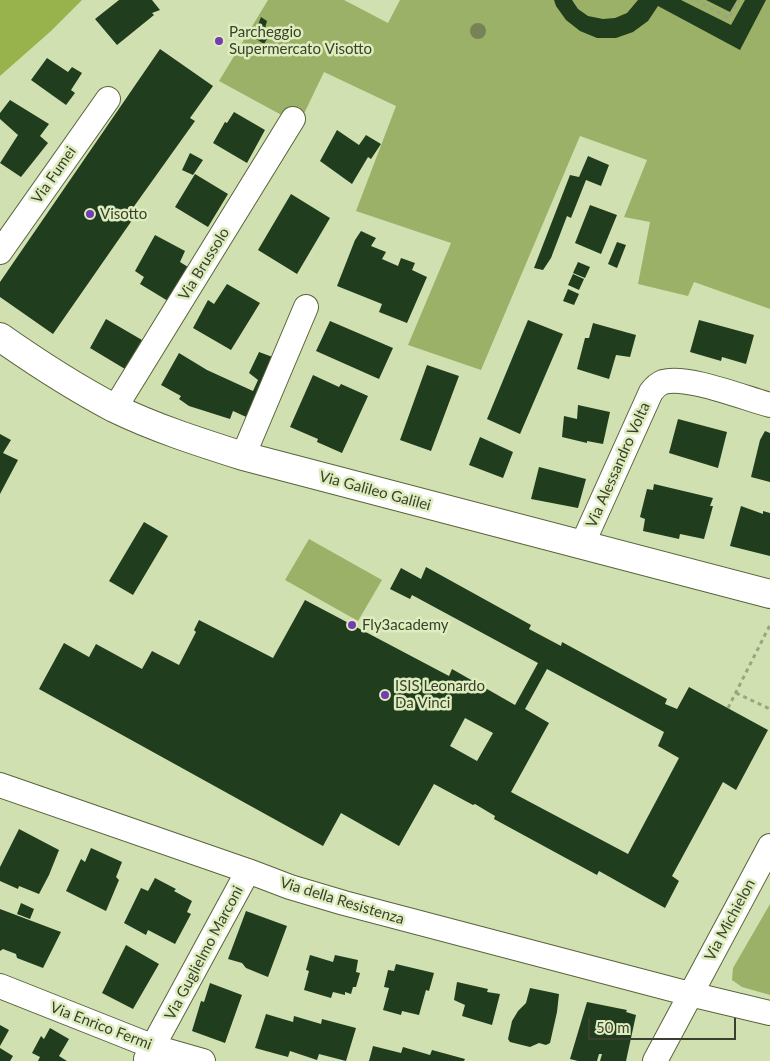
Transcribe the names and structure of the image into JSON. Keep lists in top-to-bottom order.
{
  "streets": {
    "street": [
      "Via Fumei",
      "Via Brussolo",
      "Via Alessandro Volta",
      "Via Galileo Galilei",
      "Via della Resistenza",
      "Via Michielon",
      "Via Guglielmo Marconi",
      "Via Enrico Fermi"
    ]
  },
  "crossings": [
    ["Via Brussolo", "Via Galileo Galilei"],
    ["Via Alessandro Volta", "Via Galileo Galilei"],
    ["Via della Resistenza", "Via Michielon"],
    ["Via della Resistenza", "Via Guglielmo Marconi"],
    ["Via Guglielmo Marconi", "Via Enrico Fermi"]
  ],
  "places": [
    "Parcheggio Supermercato Visotto",
    "Visotto",
    "Fly3academy",
    "ISIS Leonardo Da Vinci"
  ],
  "scale_bar": "50 m"
}
